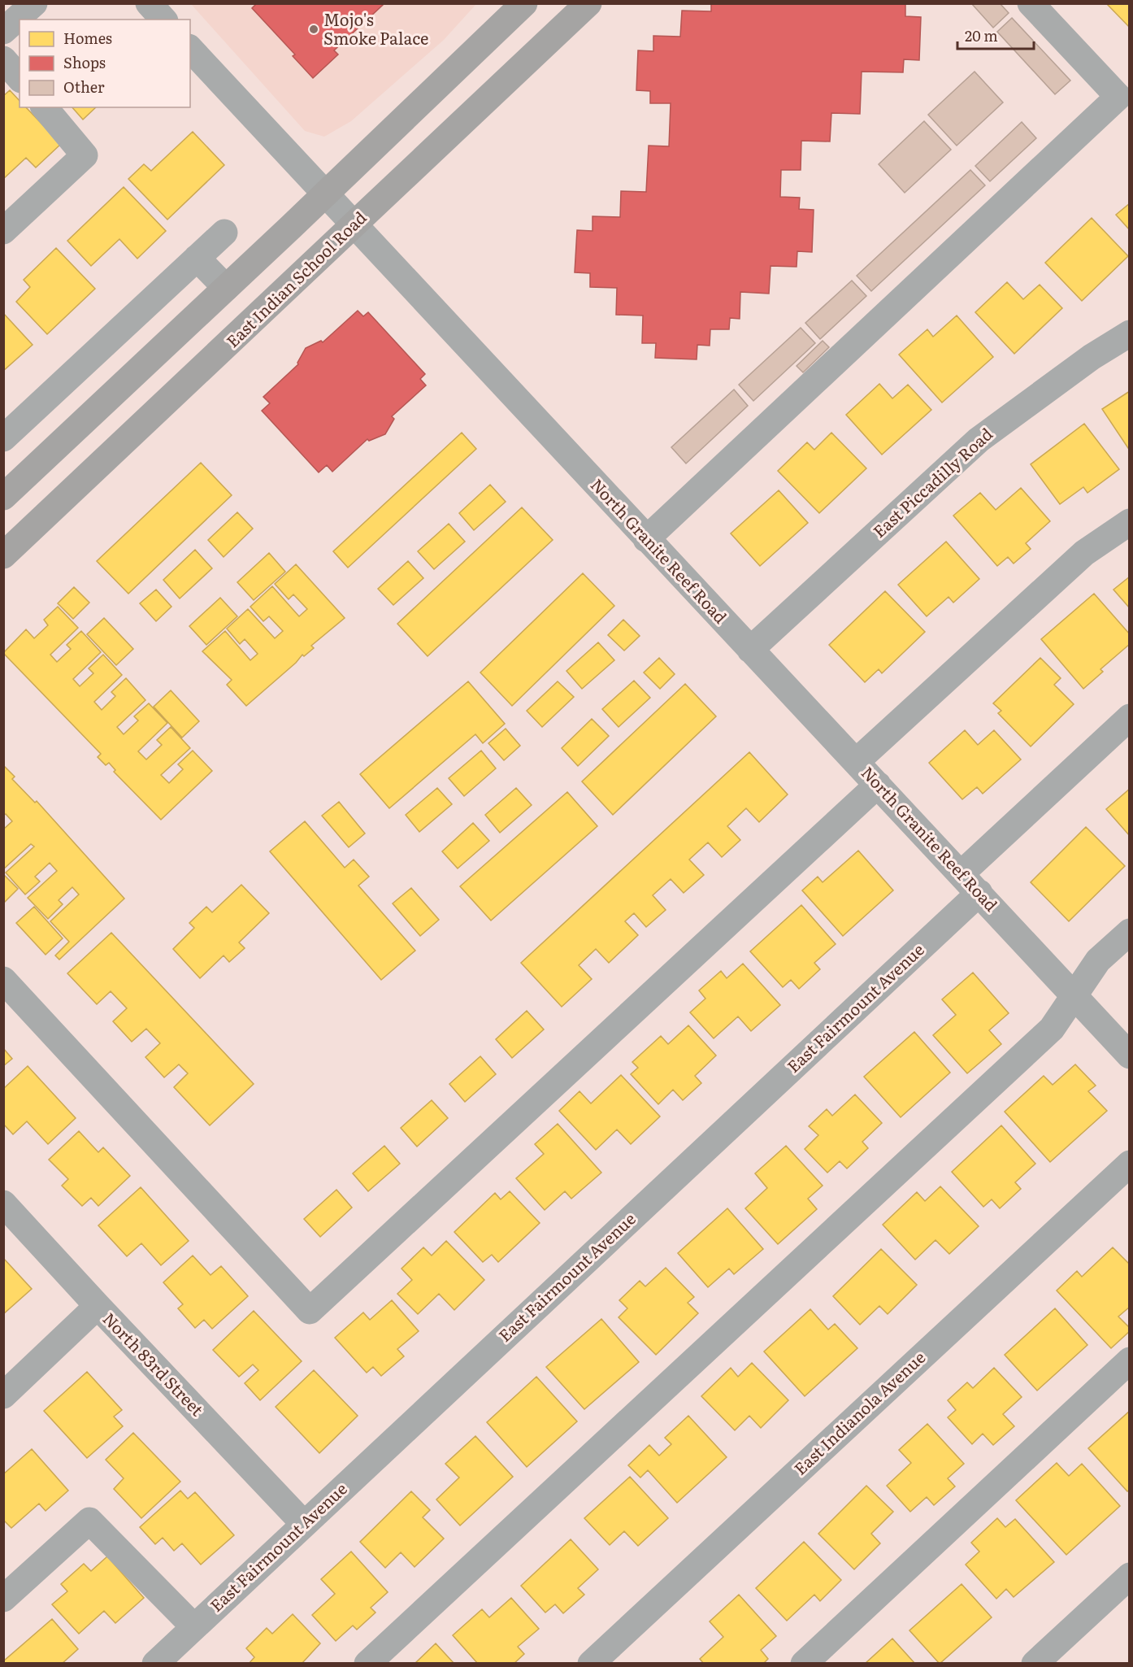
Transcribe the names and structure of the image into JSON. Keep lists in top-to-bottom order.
{
  "streets": {
    "main road": ["East Indian School Road"],
    "street": [
      "East Piccadilly Road",
      "North Granite Reef Road",
      "East Fairmount Avenue",
      "North 83rd Street",
      "East Indianola Avenue"
    ]
  },
  "crossings": [
    ["East Indian School Road", "North Granite Reef Road"],
    ["East Piccadilly Road", "North Granite Reef Road"],
    ["North Granite Reef Road", "East Fairmount Avenue"],
    ["East Fairmount Avenue", "North 83rd Street"]
  ],
  "places": ["Mojo's Smoke Palace"],
  "legend": ["Homes", "Shops", "Other"],
  "scale_bar": "20 m"
}
